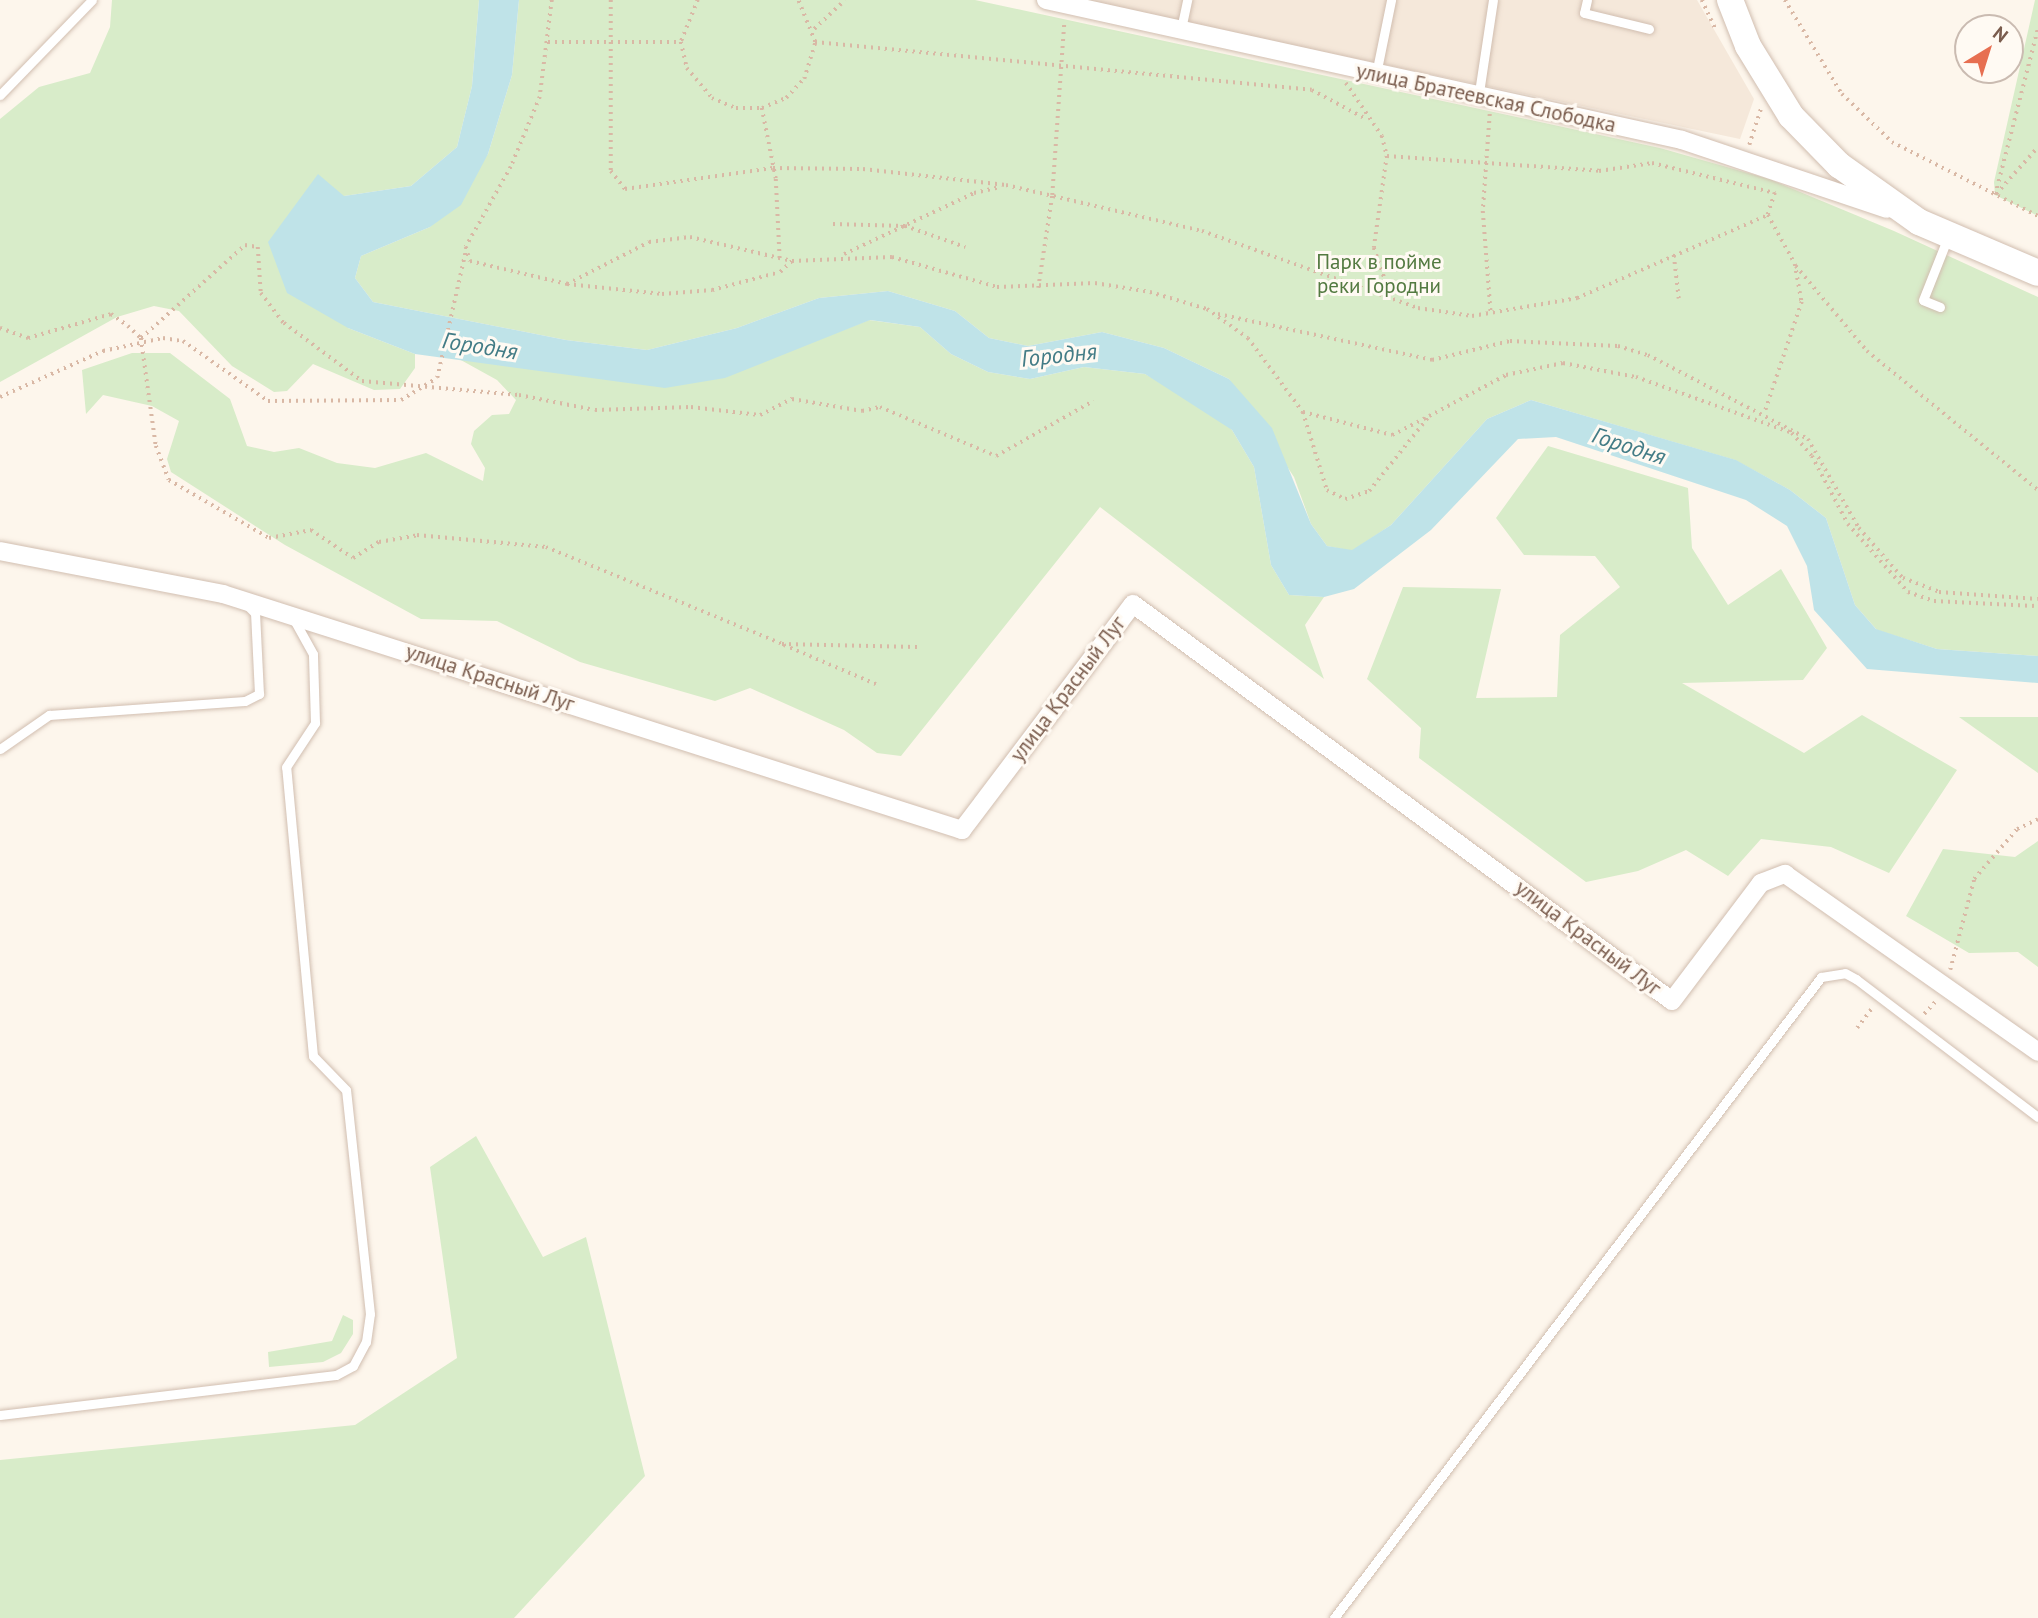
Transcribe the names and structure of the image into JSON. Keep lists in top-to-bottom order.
{
  "streets": {
    "street": ["улица Братеевская Слободка", "улица Красный Луг"]
  },
  "water": ["Городня"],
  "parks": ["Парк в пойме реки Городни"],
  "north": "top right"
}
